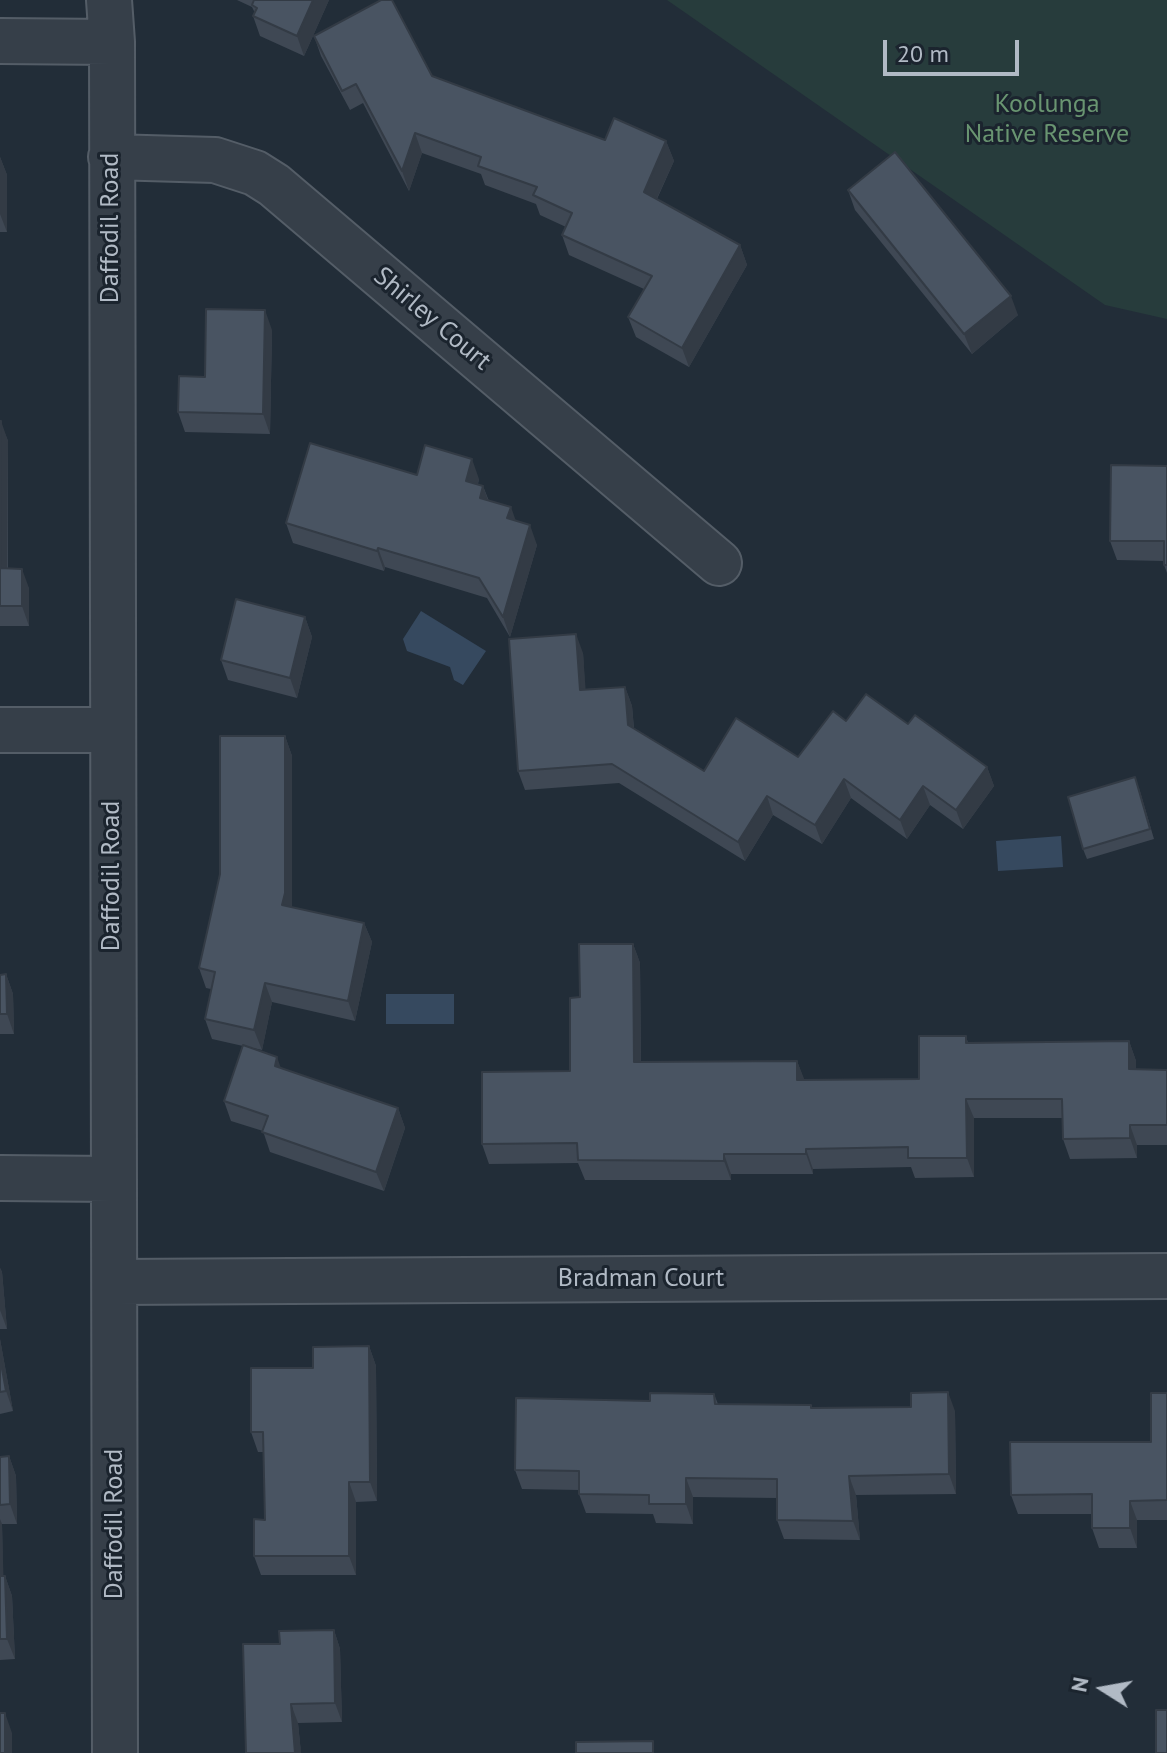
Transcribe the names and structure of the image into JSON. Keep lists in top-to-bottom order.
{
  "streets": {
    "street": ["Daffodil Road", "Shirley Court", "Bradman Court"]
  },
  "crossings": [
    ["Daffodil Road", "Shirley Court"],
    ["Daffodil Road", "Bradman Court"]
  ],
  "parks": ["Koolunga Native Reserve"],
  "scale_bar": "20 m",
  "north": "left"
}
